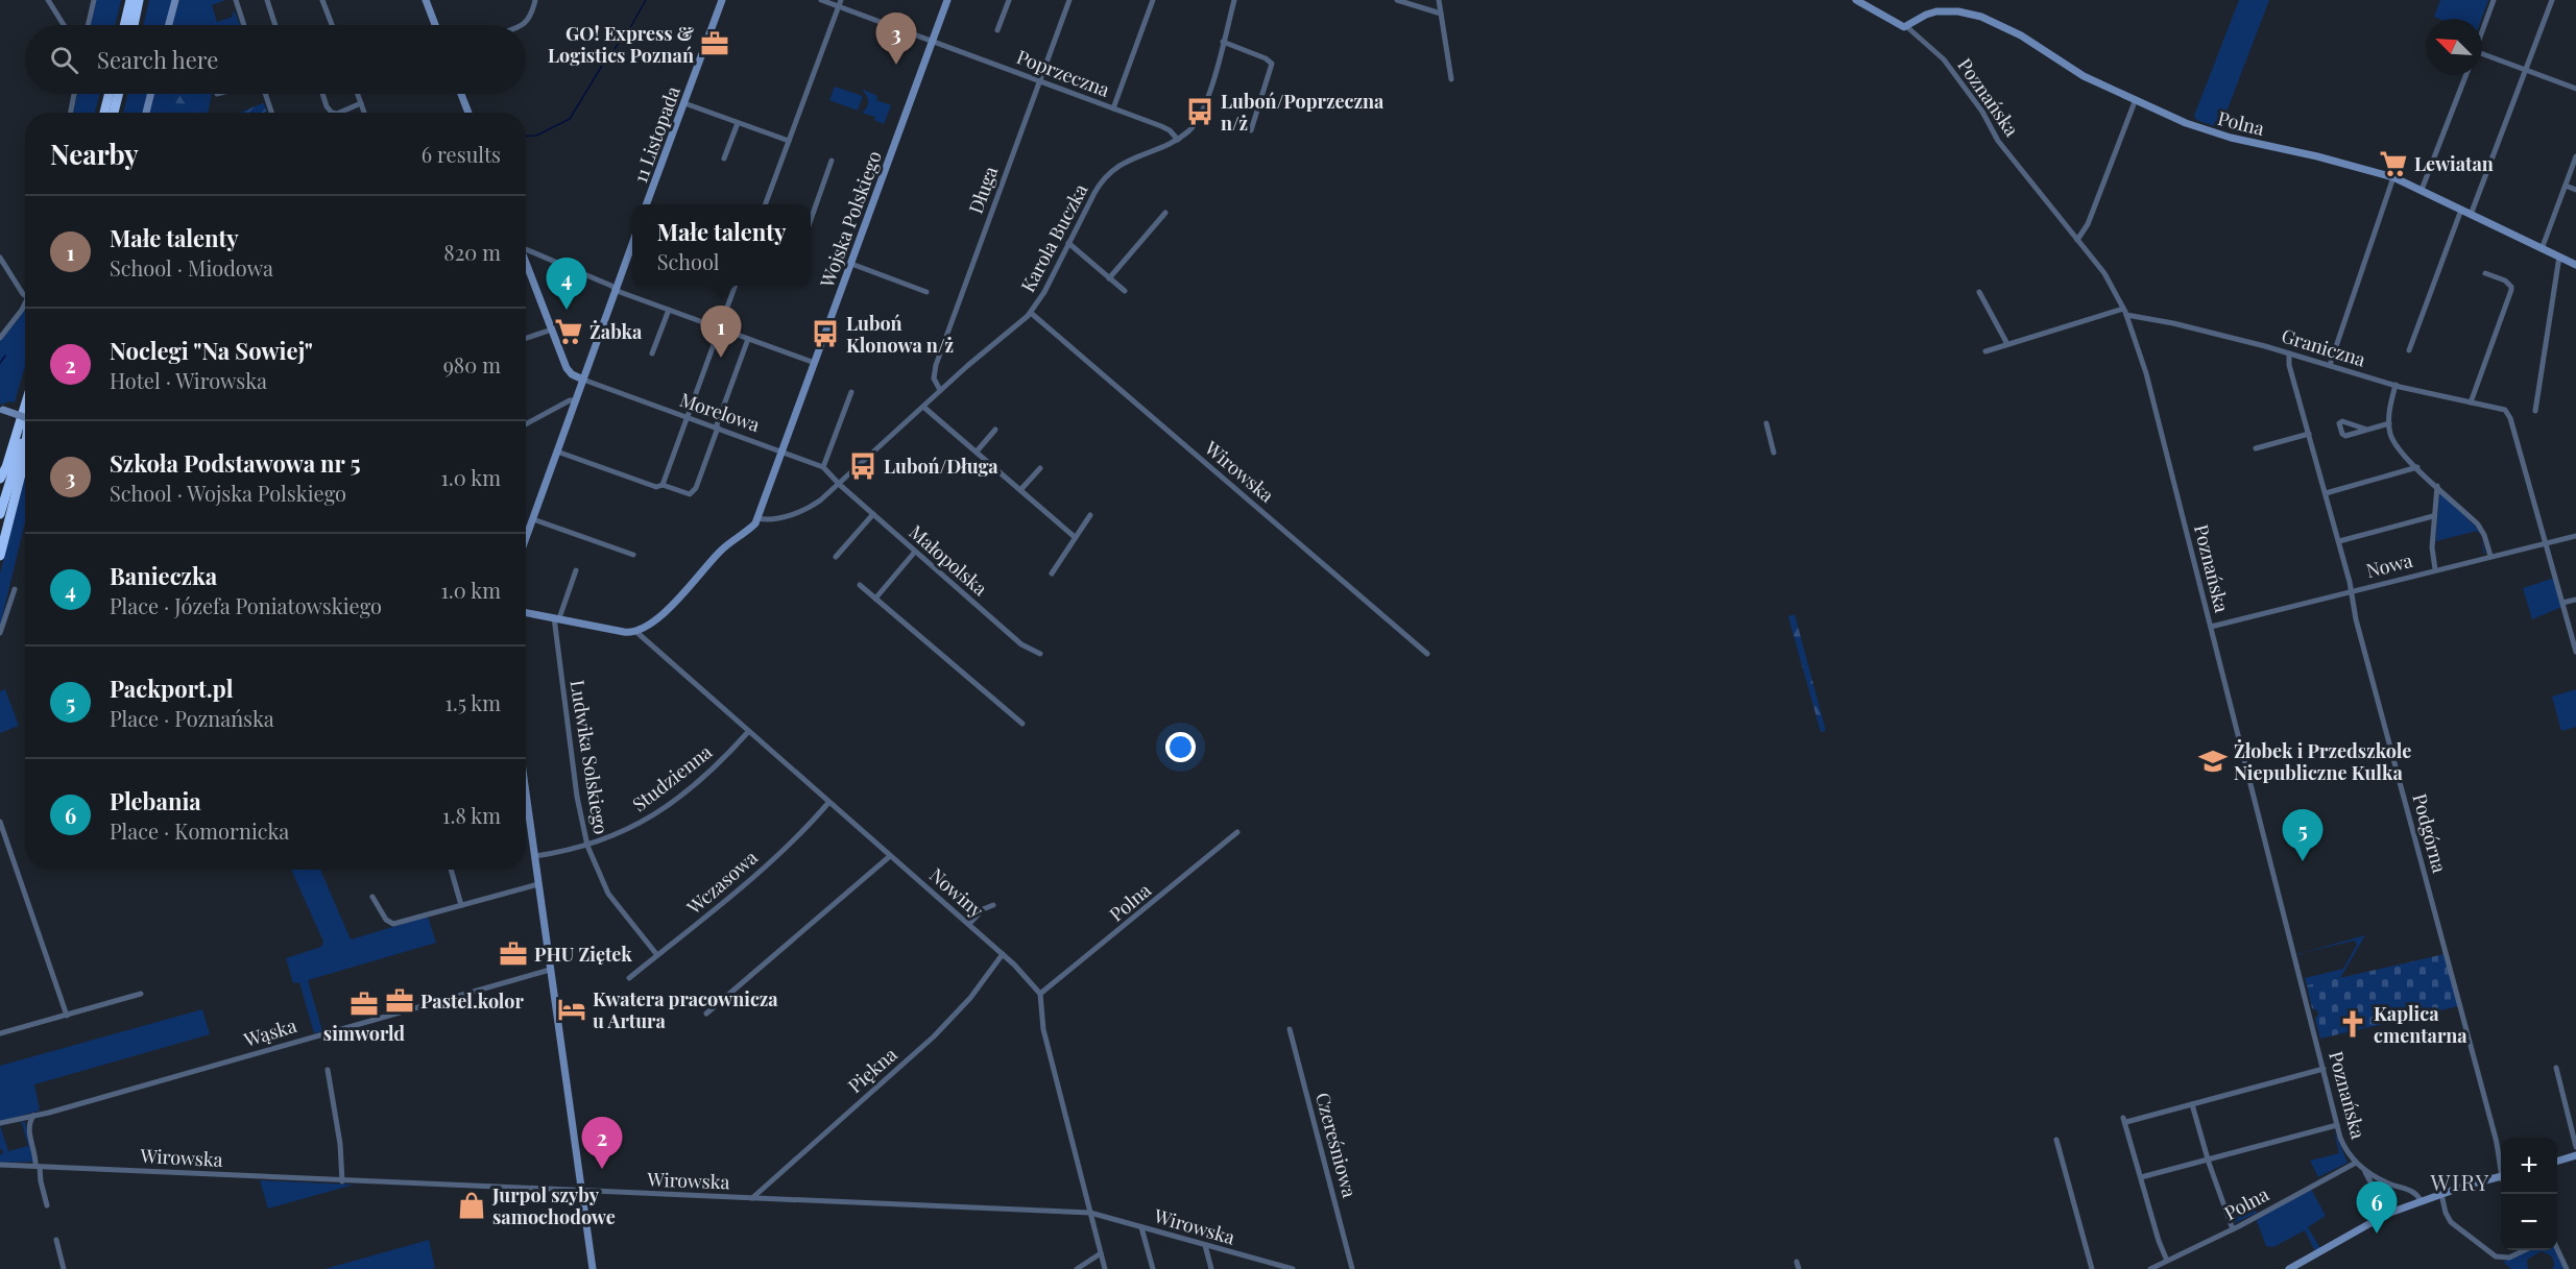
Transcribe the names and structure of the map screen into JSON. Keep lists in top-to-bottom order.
{
  "streets": {
    "street": [
      "Poprzeczna",
      "Poznańska",
      "Polna",
      "11 Listopada",
      "Długa",
      "Wojska Polskiego",
      "Karola Buczka",
      "Graniczna",
      "Morelowa",
      "Wirowska",
      "Małopolska",
      "Nowa",
      "Ludwika Solskiego",
      "Studzienna",
      "Podgórna",
      "Wczasowa",
      "Nowiny",
      "Wąska",
      "Piękna",
      "Czereśniowa"
    ]
  },
  "crossings": [
    ["Poprzeczna", "Długa"],
    ["Poprzeczna", "Wojska Polskiego"],
    ["Poprzeczna", "Karola Buczka"],
    ["Poznańska", "Polna"],
    ["Poznańska", "Graniczna"],
    ["Poznańska", "Nowa"],
    ["Polna", "Nowiny"],
    ["Długa", "Karola Buczka"],
    ["Wojska Polskiego", "Karola Buczka"],
    ["Wojska Polskiego", "Morelowa"],
    ["Karola Buczka", "Morelowa"],
    ["Karola Buczka", "Wirowska"],
    ["Karola Buczka", "Małopolska"],
    ["Graniczna", "Nowa"],
    ["Graniczna", "Podgórna"],
    ["Morelowa", "Małopolska"],
    ["Wirowska", "Piękna"],
    ["Nowa", "Podgórna"],
    ["Ludwika Solskiego", "Studzienna"],
    ["Ludwika Solskiego", "Wczasowa"],
    ["Studzienna", "Nowiny"],
    ["Wczasowa", "Nowiny"],
    ["Nowiny", "Piękna"]
  ],
  "districts": ["WIRY"],
  "places": {
    "office": [
      "GO! Express & Logistics Poznań",
      "PHU Ziętek",
      "Pastel.kolor",
      "simworld"
    ],
    "bus stop": ["Luboń/Poprzeczna n/ż", "Luboń Klonowa n/ż", "Luboń/Długa"],
    "supermarket": ["Lewiatan", "Żabka"],
    "school or university": ["Żłobek i Przedszkole Niepubliczne Kulka"],
    "hotel": ["Kwatera pracownicza u Artura"],
    "church": ["Kaplica cmentarna"],
    "shop": ["Jurpol szyby samochodowe"]
  },
  "north": "top left",
  "page": {
    "pins": [
      "3",
      "4",
      "1",
      "5",
      "2",
      "6"
    ],
    "search": "Search here",
    "heading": ["Nearby", "6 results"],
    "list": [
      {
        "mark": "1",
        "name": "Małe talenty",
        "note": "School · Miodowa",
        "value": "820 m"
      },
      {
        "mark": "2",
        "name": "Noclegi \"Na Sowiej\"",
        "note": "Hotel · Wirowska",
        "value": "980 m"
      },
      {
        "mark": "3",
        "name": "Szkoła Podstawowa nr 5",
        "note": "School · Wojska Polskiego",
        "value": "1.0 km"
      },
      {
        "mark": "4",
        "name": "Banieczka",
        "note": "Place · Józefa Poniatowskiego",
        "value": "1.0 km"
      },
      {
        "mark": "5",
        "name": "Packport.pl",
        "note": "Place · Poznańska",
        "value": "1.5 km"
      },
      {
        "mark": "6",
        "name": "Plebania",
        "note": "Place · Komornicka",
        "value": "1.8 km"
      }
    ],
    "popup": ["Małe talenty", "School"],
    "map_buttons": ["+", "−"]
  }
}
